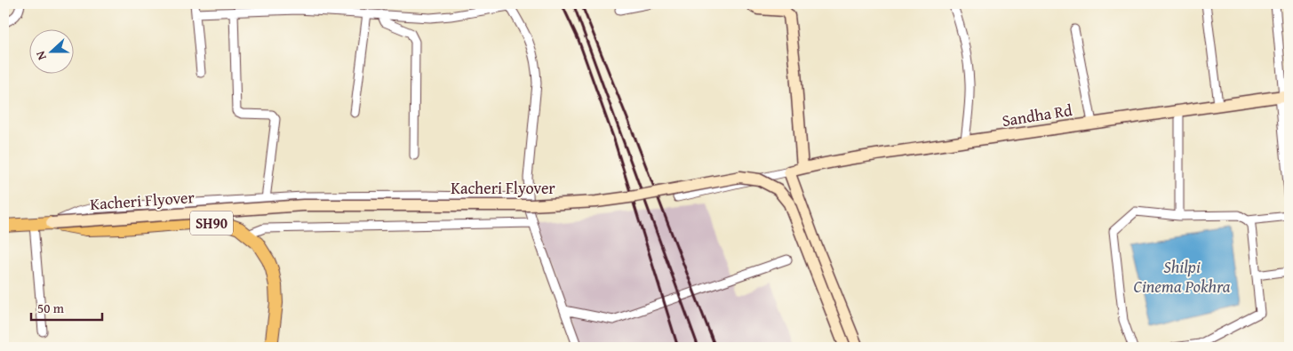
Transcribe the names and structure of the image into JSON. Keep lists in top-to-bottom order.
{
  "streets": {
    "main road": ["Sandha Rd", "Kacheri Flyover", "SH90"]
  },
  "crossings": [
    ["Kacheri Flyover", "SH90"]
  ],
  "water": ["Shilpi Cinema Pokhra"],
  "scale_bar": "50 m",
  "north": "left"
}
